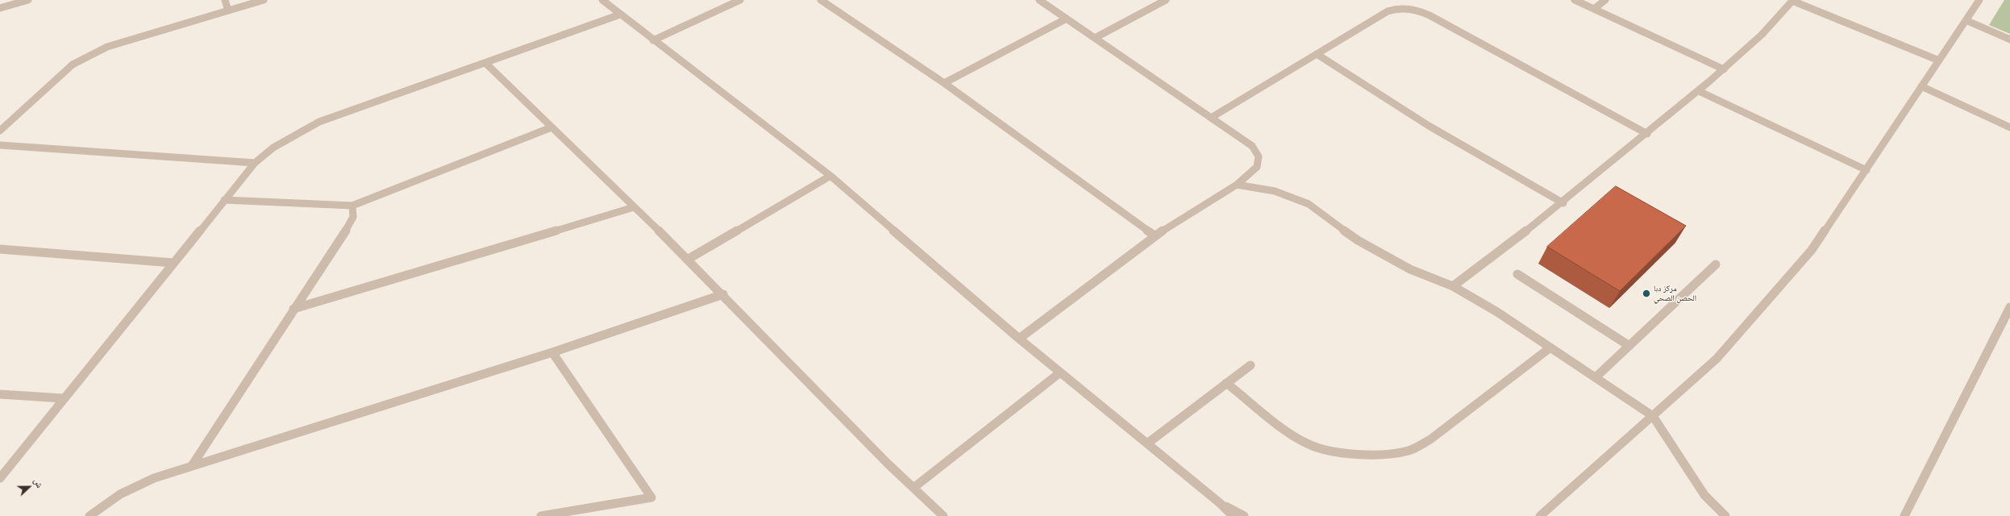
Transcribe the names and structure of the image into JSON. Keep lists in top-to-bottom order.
{
  "places": ["مركز دبا الحصن الصحي"],
  "north": "right"
}
